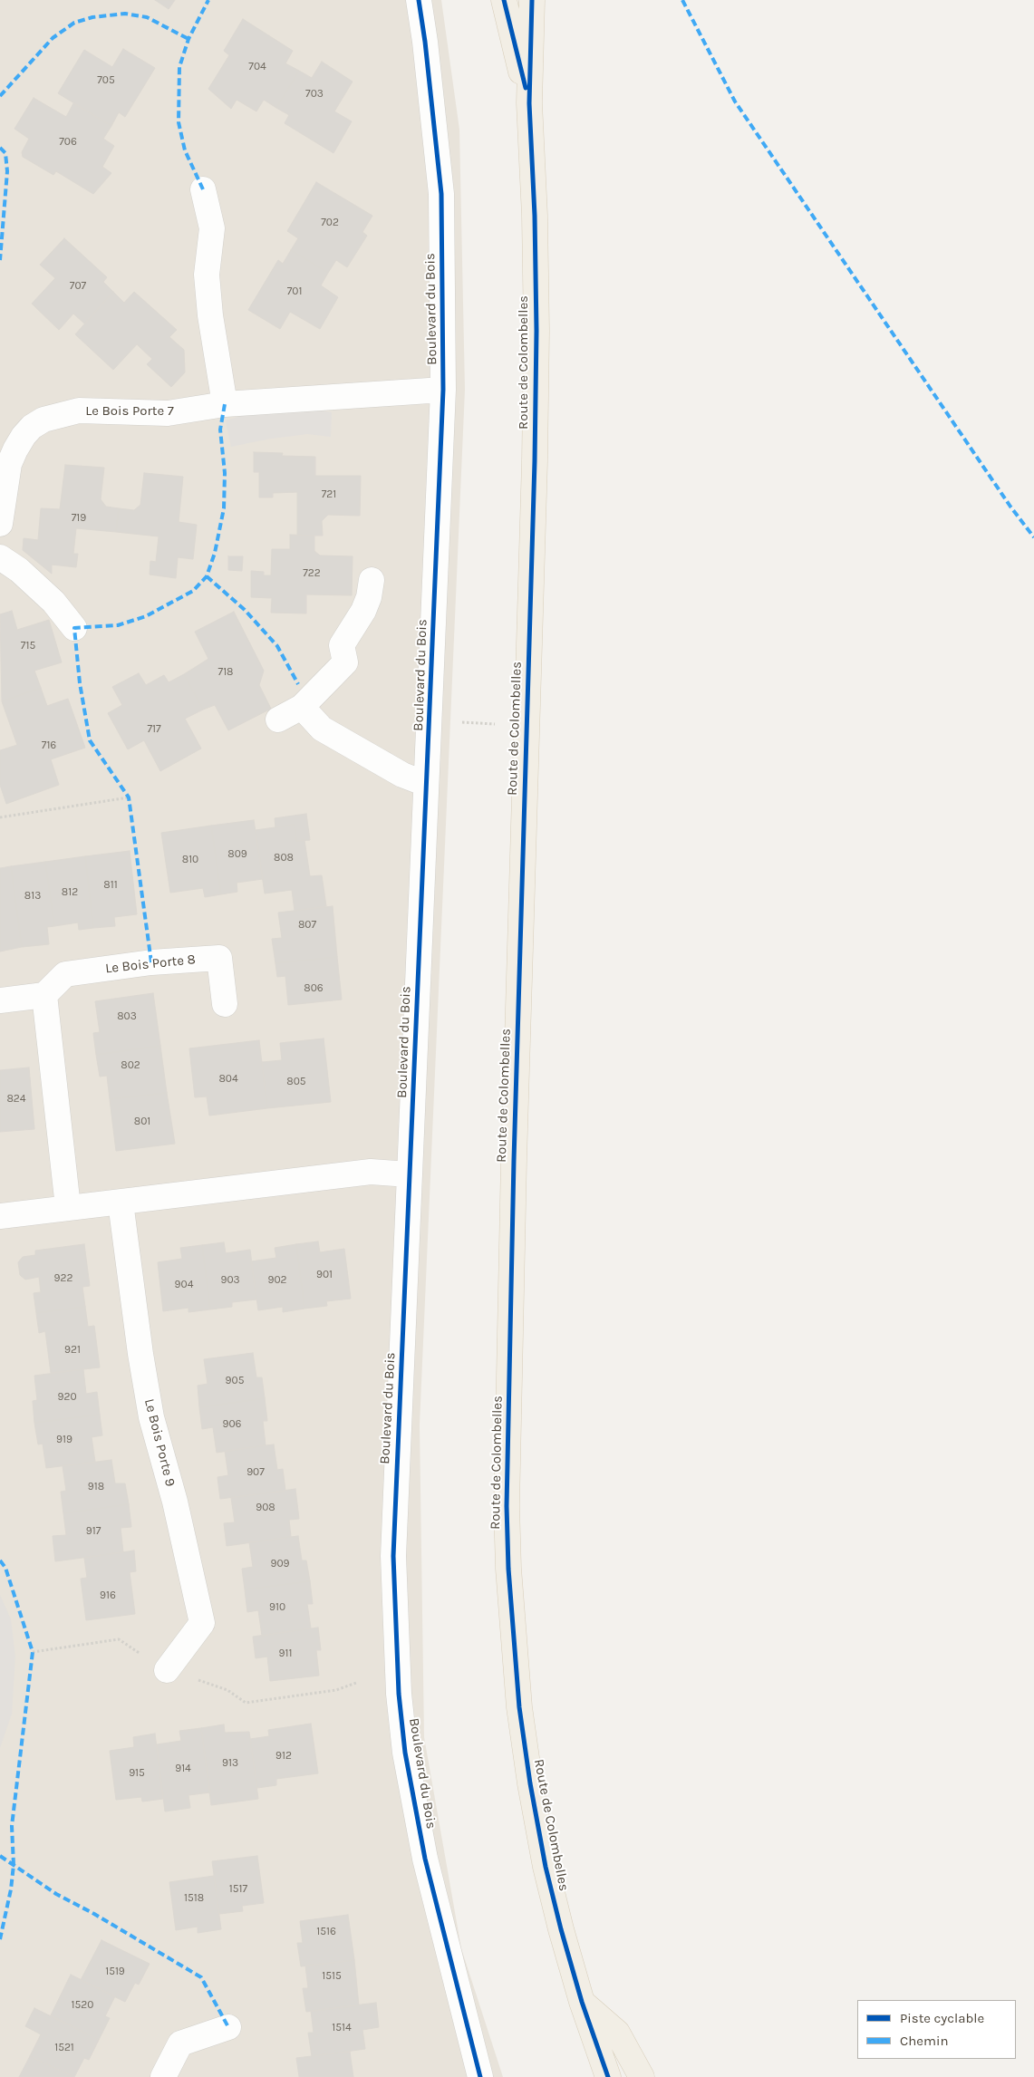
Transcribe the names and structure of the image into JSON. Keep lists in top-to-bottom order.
{
  "streets": {
    "main road": ["Route de Colombelles"],
    "street": [
      "Boulevard du Bois",
      "Le Bois Porte 7",
      "Le Bois Porte 8",
      "Le Bois Porte 9"
    ]
  },
  "crossings": [
    ["Boulevard du Bois", "Le Bois Porte 7"]
  ],
  "house_numbers": [
    "704",
    "705",
    "703",
    "706",
    "702",
    "707",
    "701",
    "721",
    "719",
    "722",
    "715",
    "718",
    "717",
    "716",
    "809",
    "808",
    "810",
    "811",
    "812",
    "813",
    "807",
    "806",
    "803",
    "802",
    "804",
    "805",
    "824",
    "801",
    "901",
    "922",
    "903",
    "902",
    "904",
    "921",
    "905",
    "920",
    "906",
    "919",
    "907",
    "918",
    "908",
    "917",
    "909",
    "916",
    "910",
    "911",
    "912",
    "913",
    "914",
    "915",
    "1517",
    "1518",
    "1516",
    "1519",
    "1515",
    "1520",
    "1514",
    "1521"
  ],
  "legend": ["Piste cyclable", "Chemin"]
}
